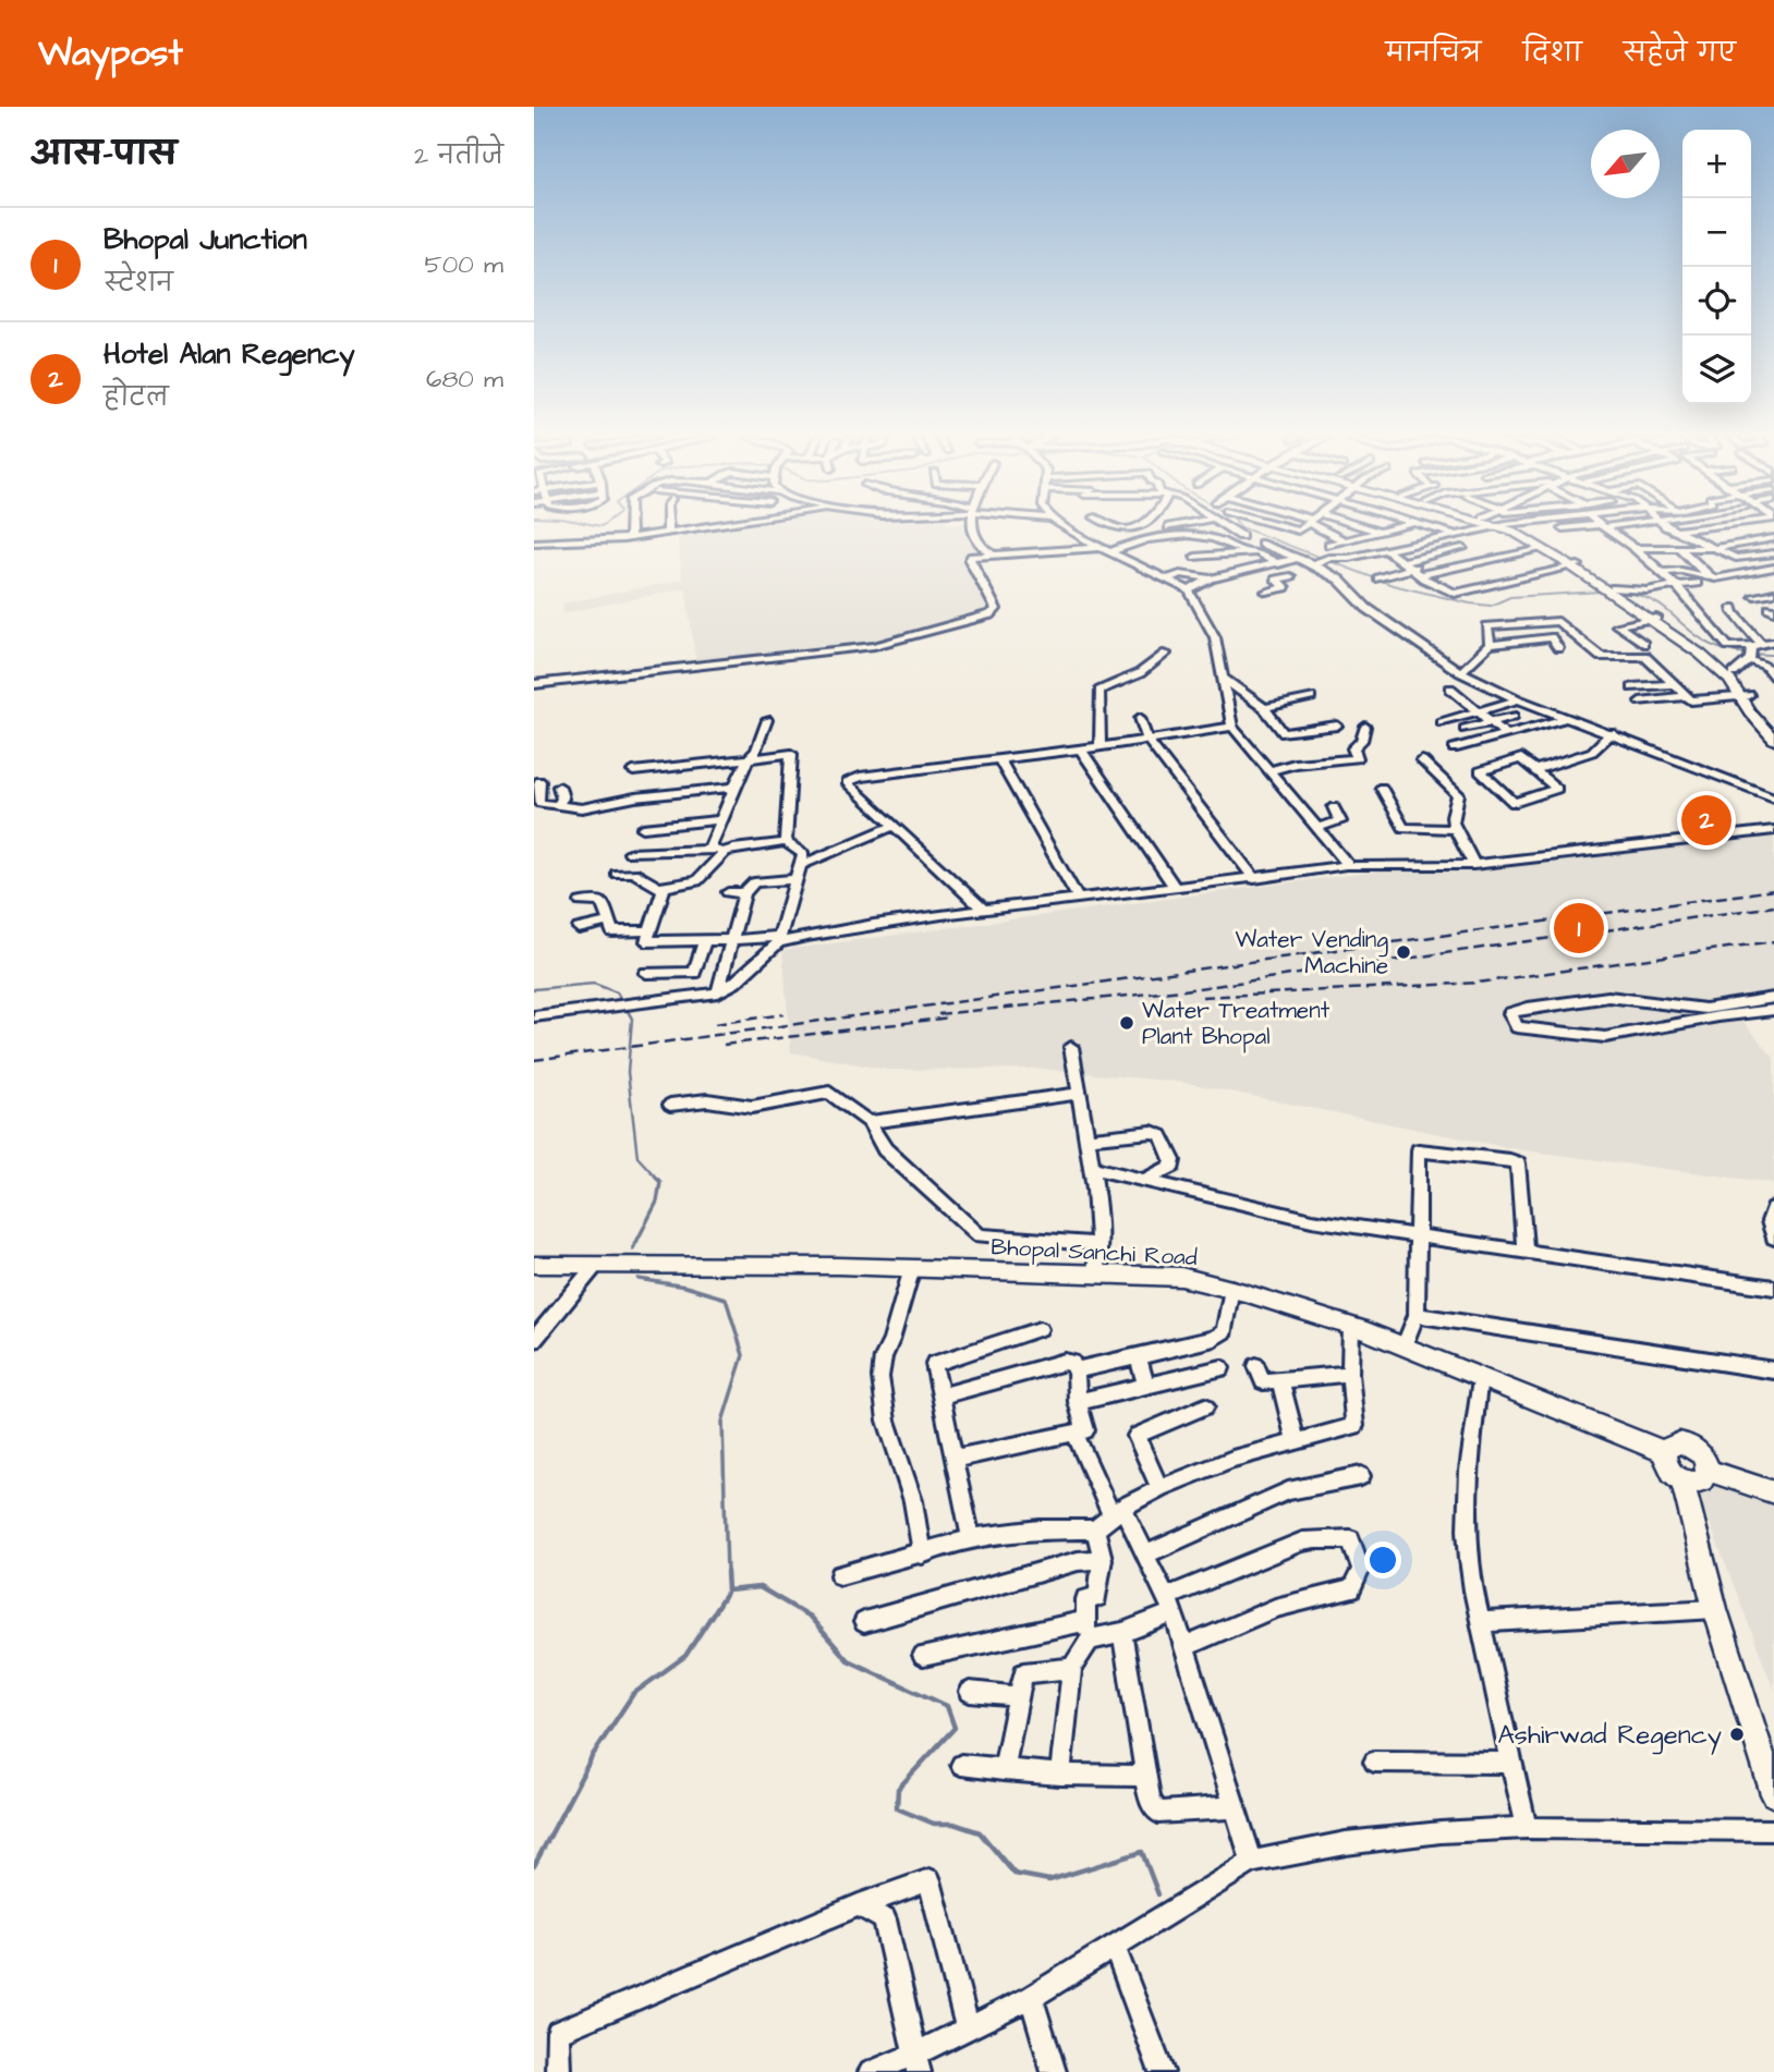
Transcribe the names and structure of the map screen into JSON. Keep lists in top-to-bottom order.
{
  "streets": {
    "main road": ["Bhopal Sanchi Road"]
  },
  "places": ["Water Vending Machine", "Water Treatment Plant Bhopal", "Ashirwad Regency"],
  "north": "bottom left",
  "page": {
    "header": "Waypost",
    "nav": ["मानचित्र", "दिशा", "सहेजे गए"],
    "heading": ["आस-पास", "2 नतीजे"],
    "map_buttons": ["+", "−"],
    "list": [
      {
        "mark": "1",
        "name": "Bhopal Junction",
        "note": "स्टेशन",
        "value": "500 m"
      },
      {
        "mark": "2",
        "name": "Hotel Alan Regency",
        "note": "होटल",
        "value": "680 m"
      }
    ],
    "pins": ["2", "1"]
  }
}
